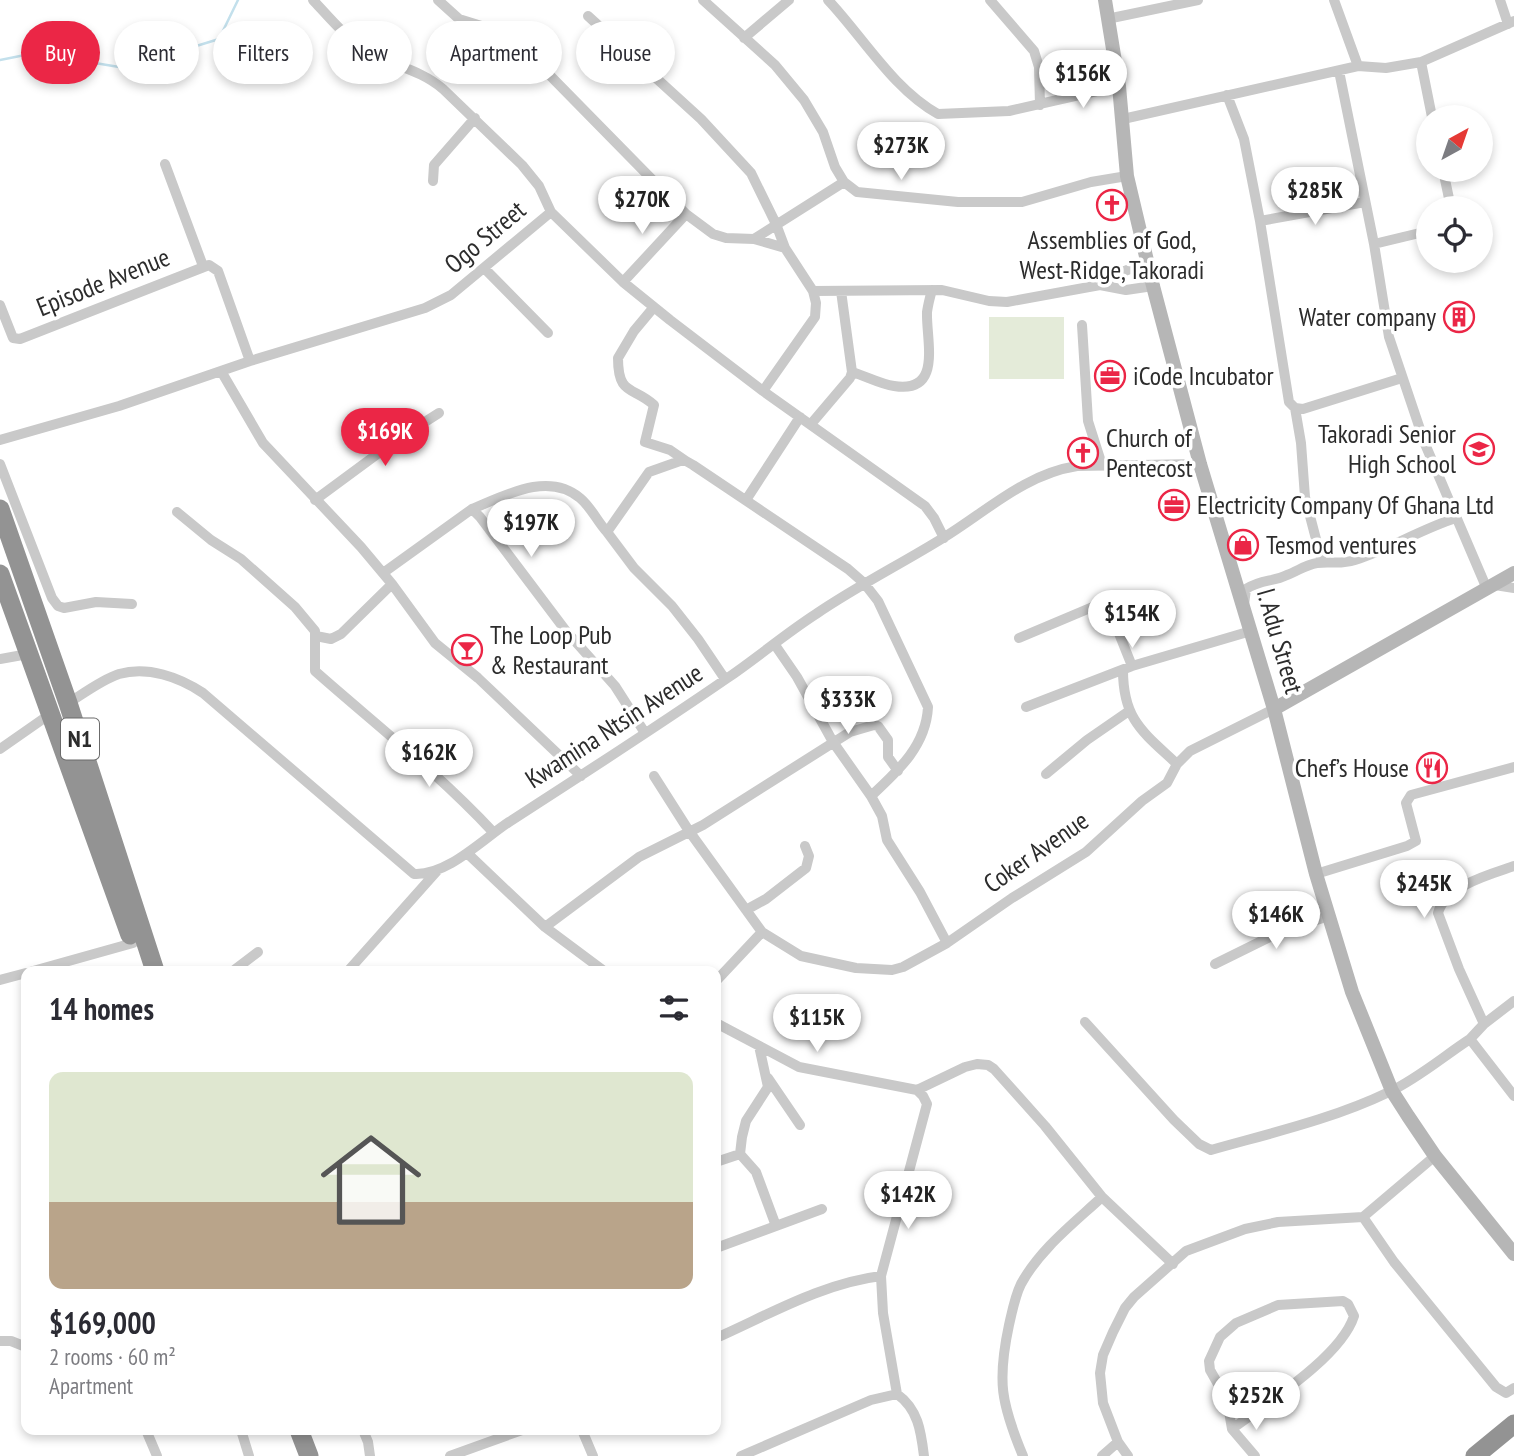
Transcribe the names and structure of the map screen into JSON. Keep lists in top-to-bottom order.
{
  "streets": {
    "highway": ["N1"],
    "street": [
      "Ogo Street",
      "Episode Avenue",
      "I. Adu Street",
      "Kwamina Ntsin Avenue",
      "Coker Avenue"
    ]
  },
  "crossings": [
    ["Ogo Street", "Kwamina Ntsin Avenue"],
    ["I. Adu Street", "Kwamina Ntsin Avenue"],
    ["I. Adu Street", "Coker Avenue"]
  ],
  "places": {
    "church": ["Assemblies of God, West-Ridge, Takoradi", "Church of Pentecost"],
    "building": ["Water company"],
    "office": ["iCode Incubator", "Electricity Company Of Ghana Ltd"],
    "school or university": ["Takoradi Senior High School"],
    "shop": ["Tesmod ventures"],
    "bar": ["The Loop Pub & Restaurant"],
    "restaurant": ["Chef’s House"]
  },
  "north": "top right",
  "page": {
    "chip": [
      "Buy",
      "Rent",
      "Filters",
      "New",
      "Apartment",
      "House"
    ],
    "price": [
      "$156K",
      "$273K",
      "$285K",
      "$270K",
      "$169K",
      "$197K",
      "$154K",
      "$333K",
      "$162K",
      "$245K",
      "$146K",
      "$115K",
      "$142K",
      "$252K"
    ],
    "heading": "14 homes",
    "list": [
      {
        "name": "$169,000",
        "note": "2 rooms · 60 m² · Apartment"
      }
    ]
  }
}
